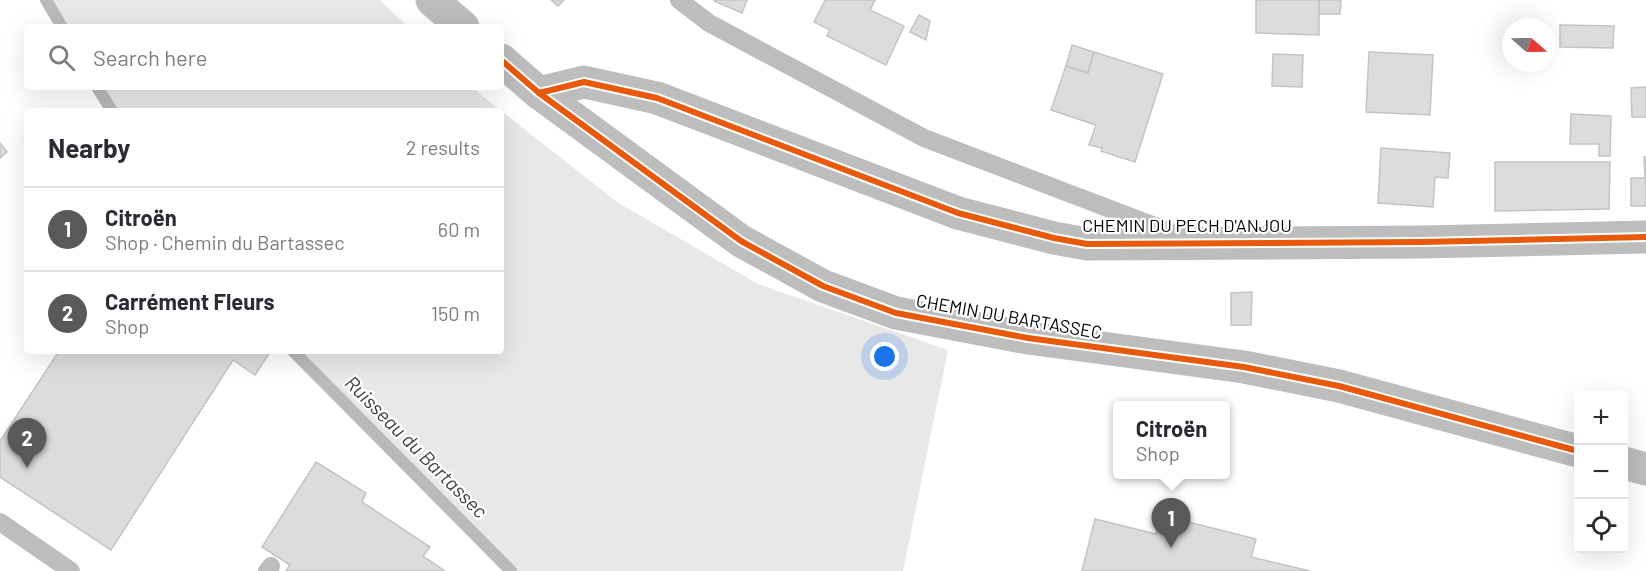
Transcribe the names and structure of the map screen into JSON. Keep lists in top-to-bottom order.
{
  "streets": {
    "street": ["CHEMIN DU PECH D'ANJOU", "CHEMIN DU BARTASSEC"]
  },
  "crossings": [
    ["CHEMIN DU PECH D'ANJOU", "CHEMIN DU BARTASSEC"]
  ],
  "water": ["Ruisseau du Bartassec"],
  "north": "right",
  "page": {
    "search": "Search here",
    "heading": ["Nearby", "2 results"],
    "list": [
      {
        "mark": "1",
        "name": "Citroën",
        "note": "Shop · Chemin du Bartassec",
        "value": "60 m"
      },
      {
        "mark": "2",
        "name": "Carrément Fleurs",
        "note": "Shop",
        "value": "150 m"
      }
    ],
    "map_buttons": ["+", "−"],
    "popup": ["Citroën", "Shop"],
    "pins": ["2", "1"]
  }
}
